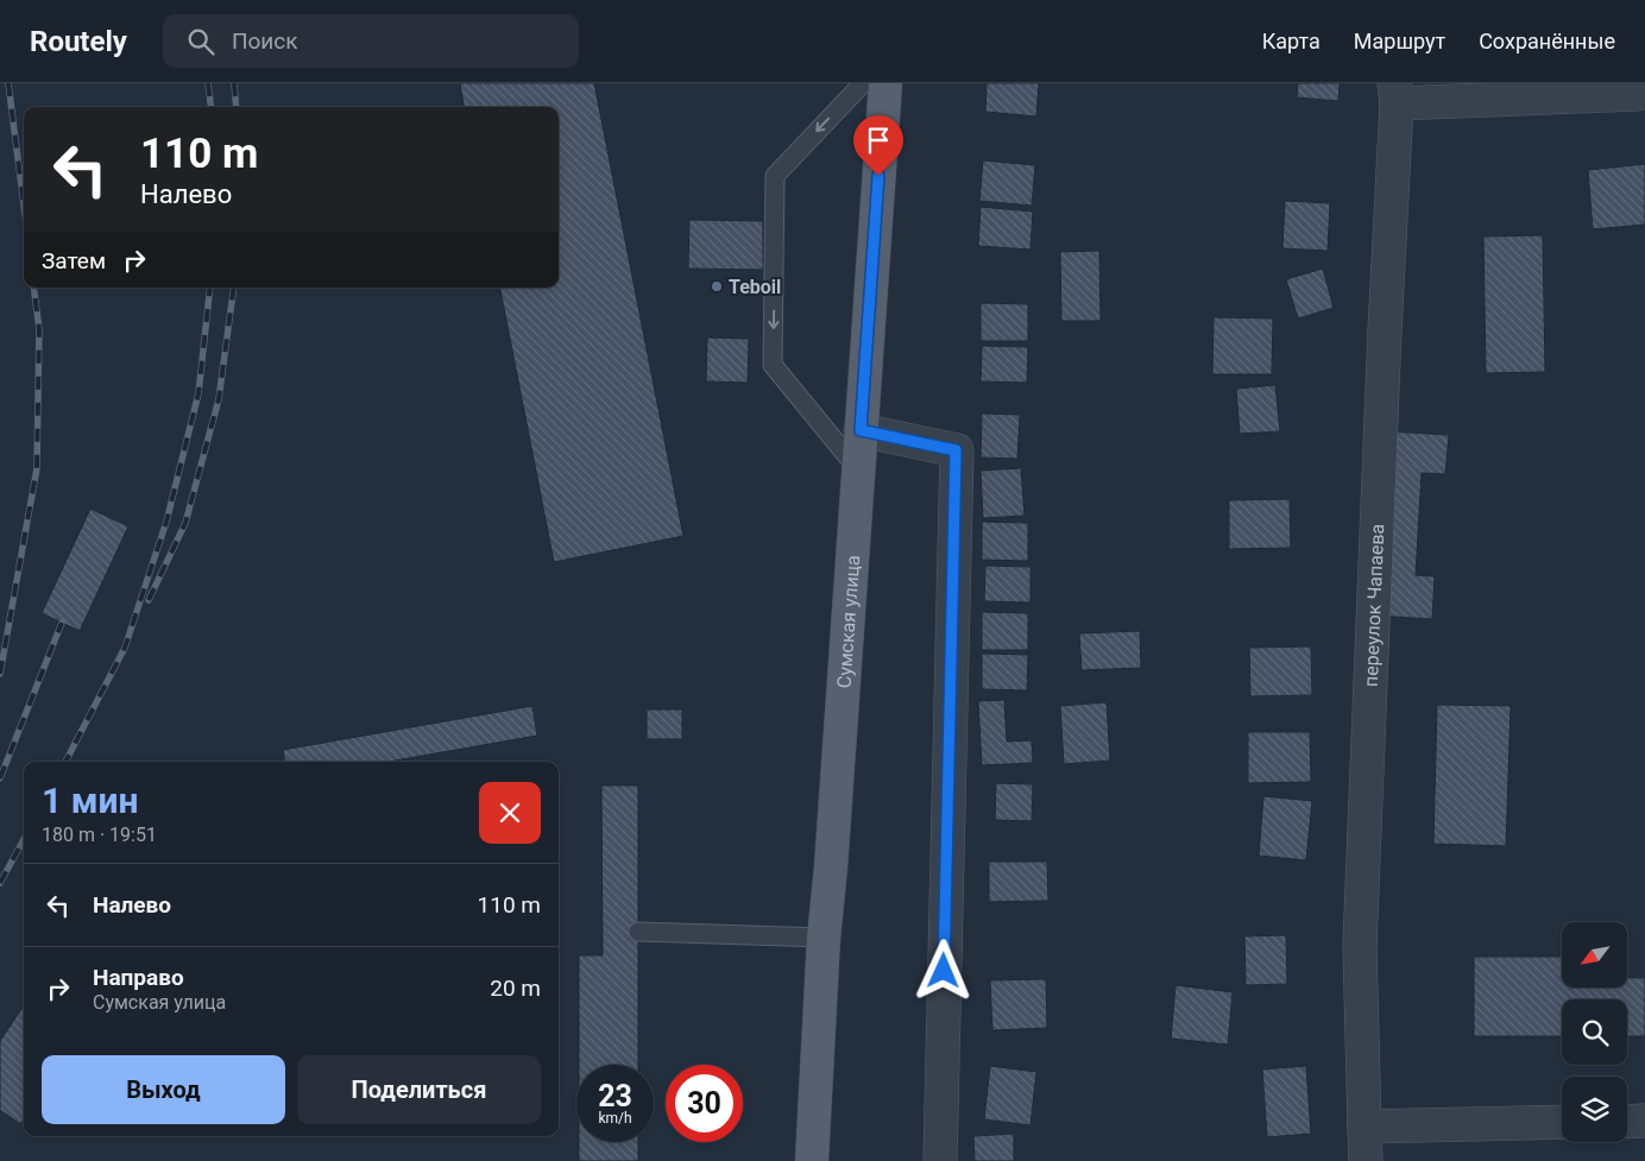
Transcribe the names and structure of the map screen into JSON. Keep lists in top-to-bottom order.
{
  "streets": {
    "main road": ["Сумская улица"],
    "street": ["переулок Чапаева"]
  },
  "places": ["Teboil"],
  "north": "bottom left",
  "page": {
    "header": "Routely",
    "search": "Поиск",
    "nav": ["Карта", "Маршрут", "Сохранённые"],
    "turn": ["110 m", "Налево"],
    "then": "Затем",
    "heading": ["1 мин", "180 m · 19:51"],
    "list": [
      {
        "name": "Налево",
        "value": "110 m"
      },
      {
        "name": "Направо",
        "note": "Сумская улица",
        "value": "20 m"
      }
    ],
    "buttons": ["Выход", "Поделиться"],
    "speed": "23 km/h",
    "limit": "30"
  }
}
